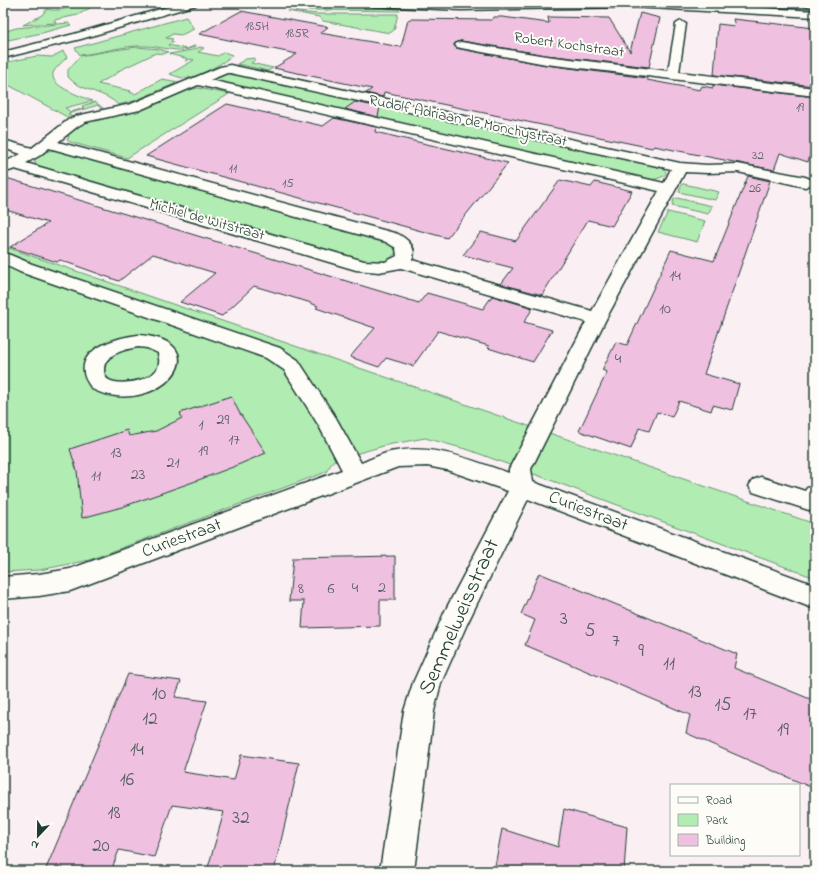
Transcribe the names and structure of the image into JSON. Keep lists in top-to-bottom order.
{
  "streets": {
    "street": [
      "Robert Kochstraat",
      "Rudolf Adriaan de Monchystraat",
      "Michiel de Witstraat",
      "Curiestraat",
      "Semmelweisstraat"
    ]
  },
  "crossings": [
    ["Curiestraat", "Semmelweisstraat"]
  ],
  "house_numbers": [
    "185H",
    "185R",
    "19",
    "32",
    "11",
    "15",
    "26",
    "14",
    "10",
    "4",
    "29",
    "1",
    "17",
    "19",
    "13",
    "21",
    "23",
    "11",
    "4",
    "2",
    "8",
    "6",
    "3",
    "5",
    "7",
    "9",
    "11",
    "13",
    "10",
    "15",
    "17",
    "12",
    "19",
    "14",
    "16",
    "18",
    "32",
    "20"
  ],
  "legend": ["Road", "Park", "Building"],
  "north": "bottom"
}
